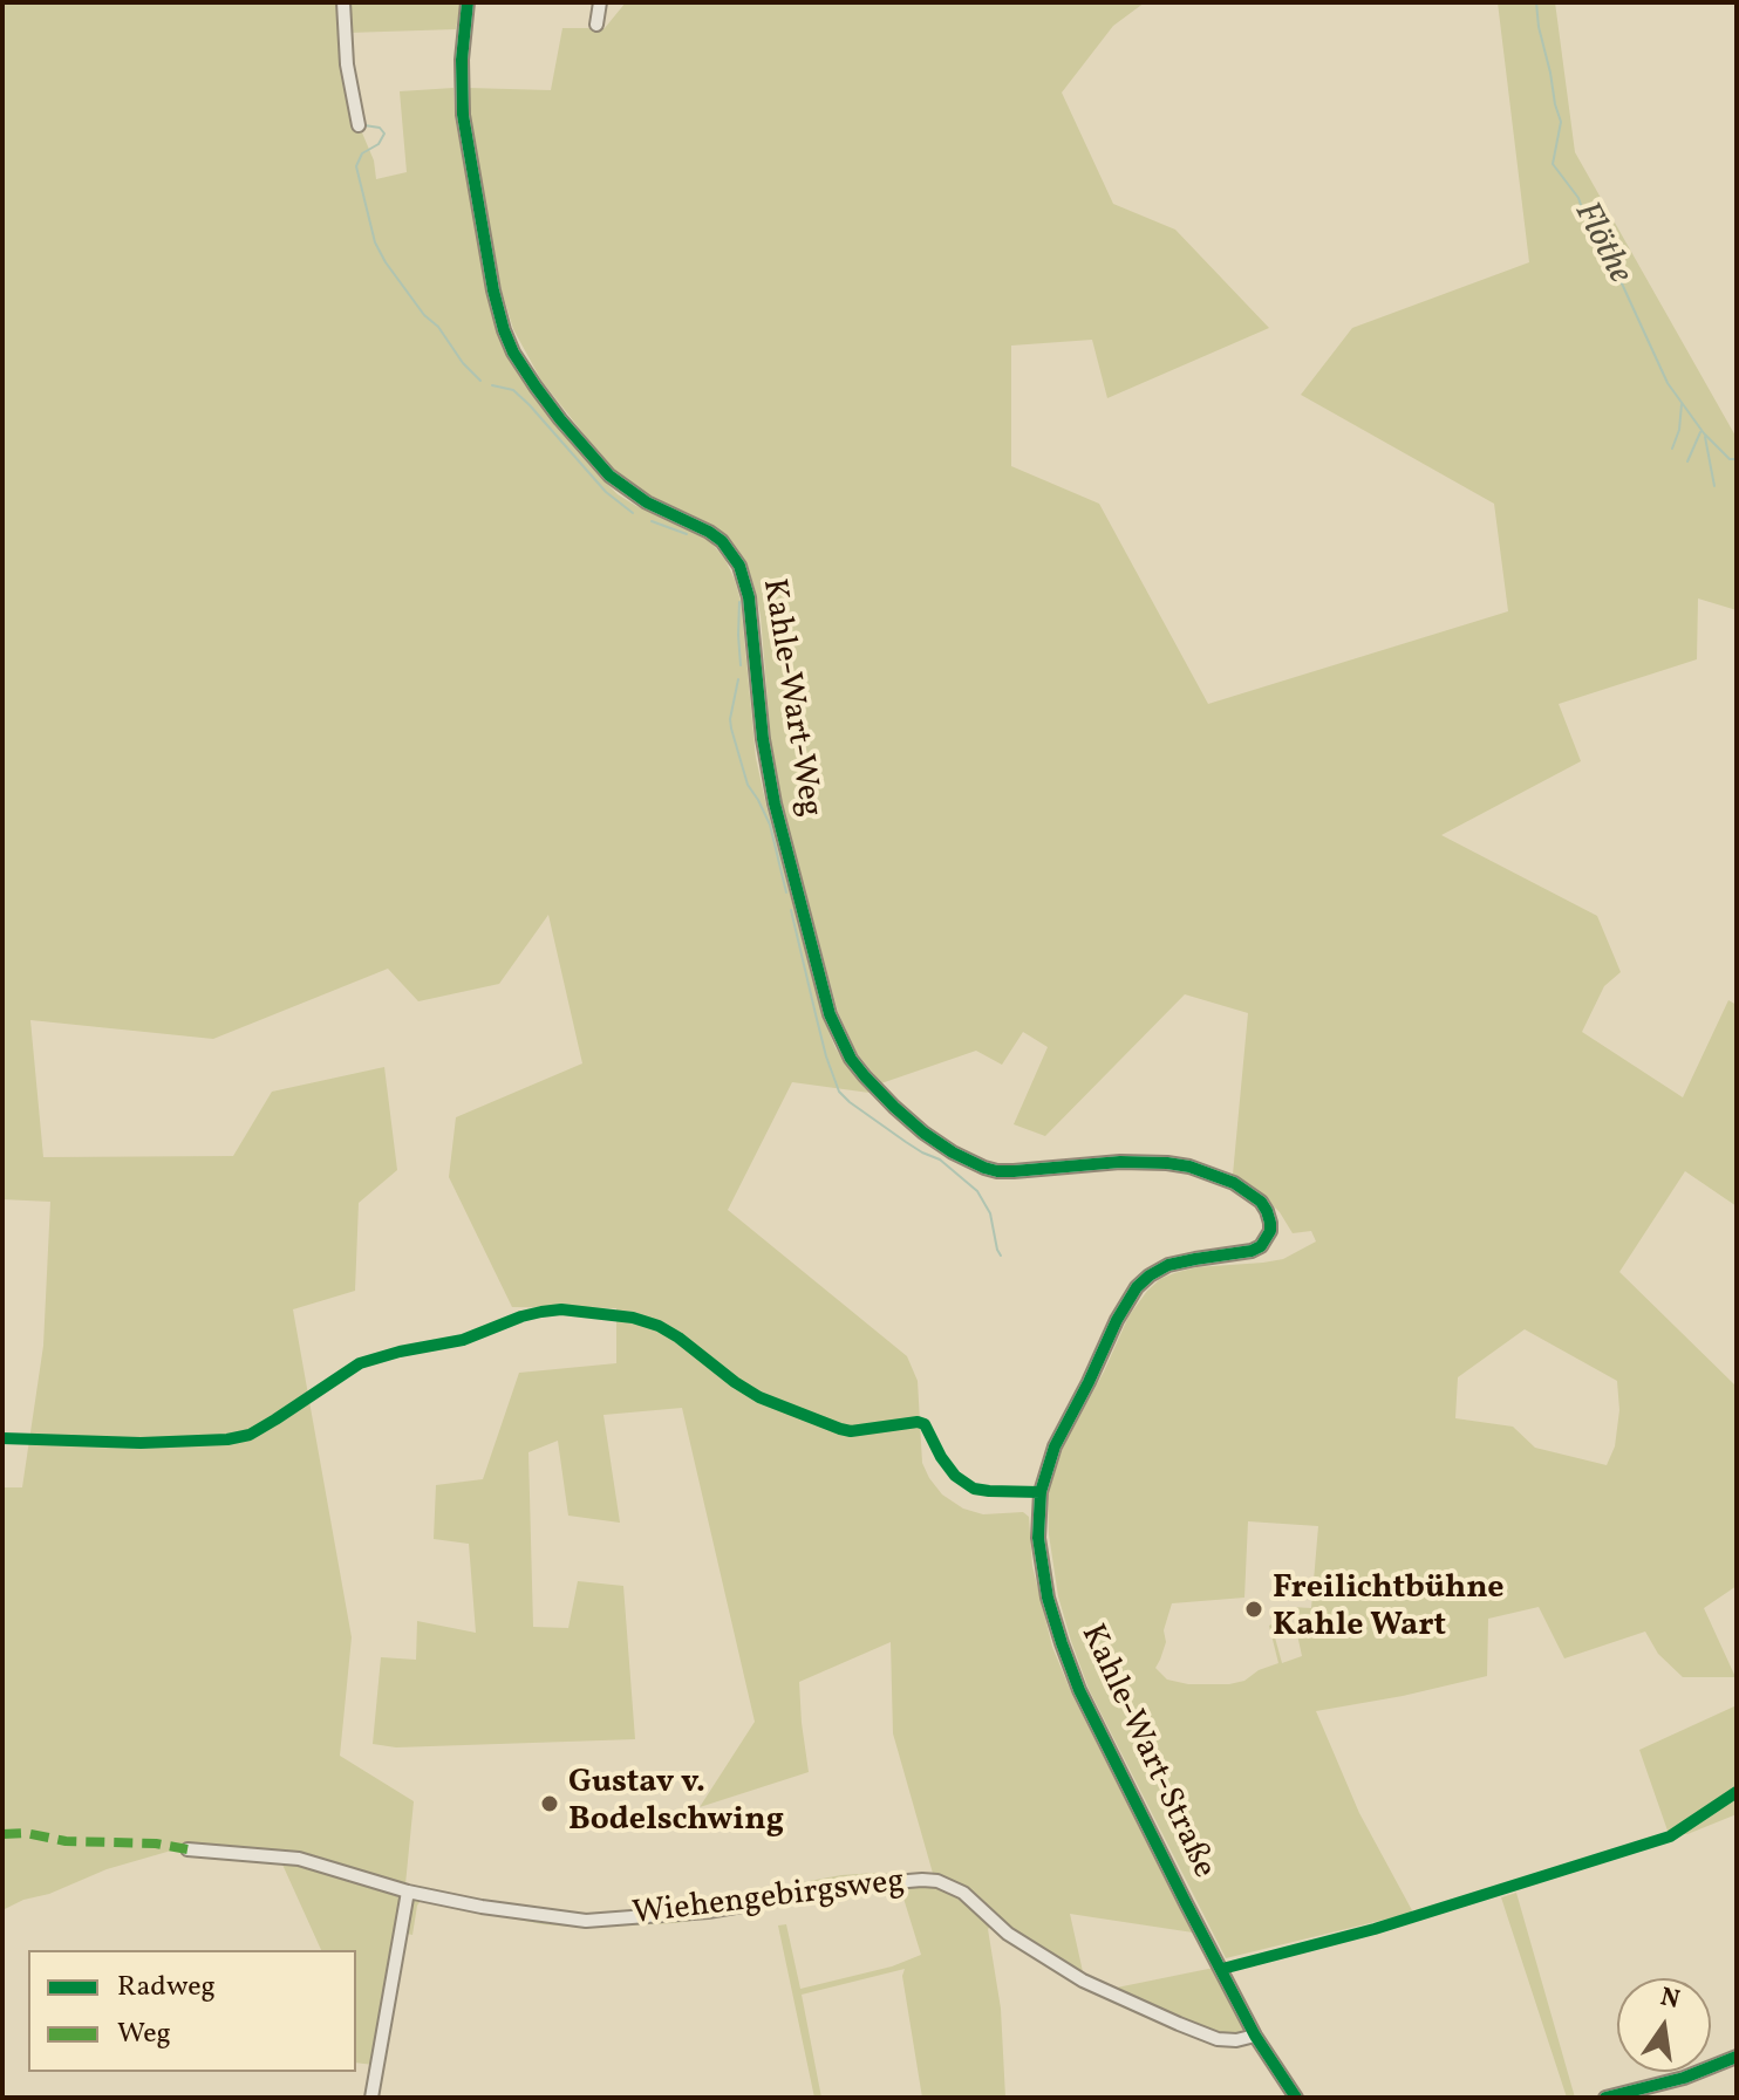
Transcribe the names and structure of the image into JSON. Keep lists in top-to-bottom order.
{
  "streets": {
    "street": ["Kahle-Wart-Weg", "Kahle-Wart-Straße", "Wiehengebirgsweg"]
  },
  "crossings": [
    ["Kahle-Wart-Weg", "Kahle-Wart-Straße"],
    ["Kahle-Wart-Straße", "Wiehengebirgsweg"]
  ],
  "water": ["Flöthe"],
  "places": ["Freilichtbühne Kahle Wart", "Gustav v. Bodelschwing"],
  "legend": ["Radweg", "Weg"],
  "north": "top"
}
